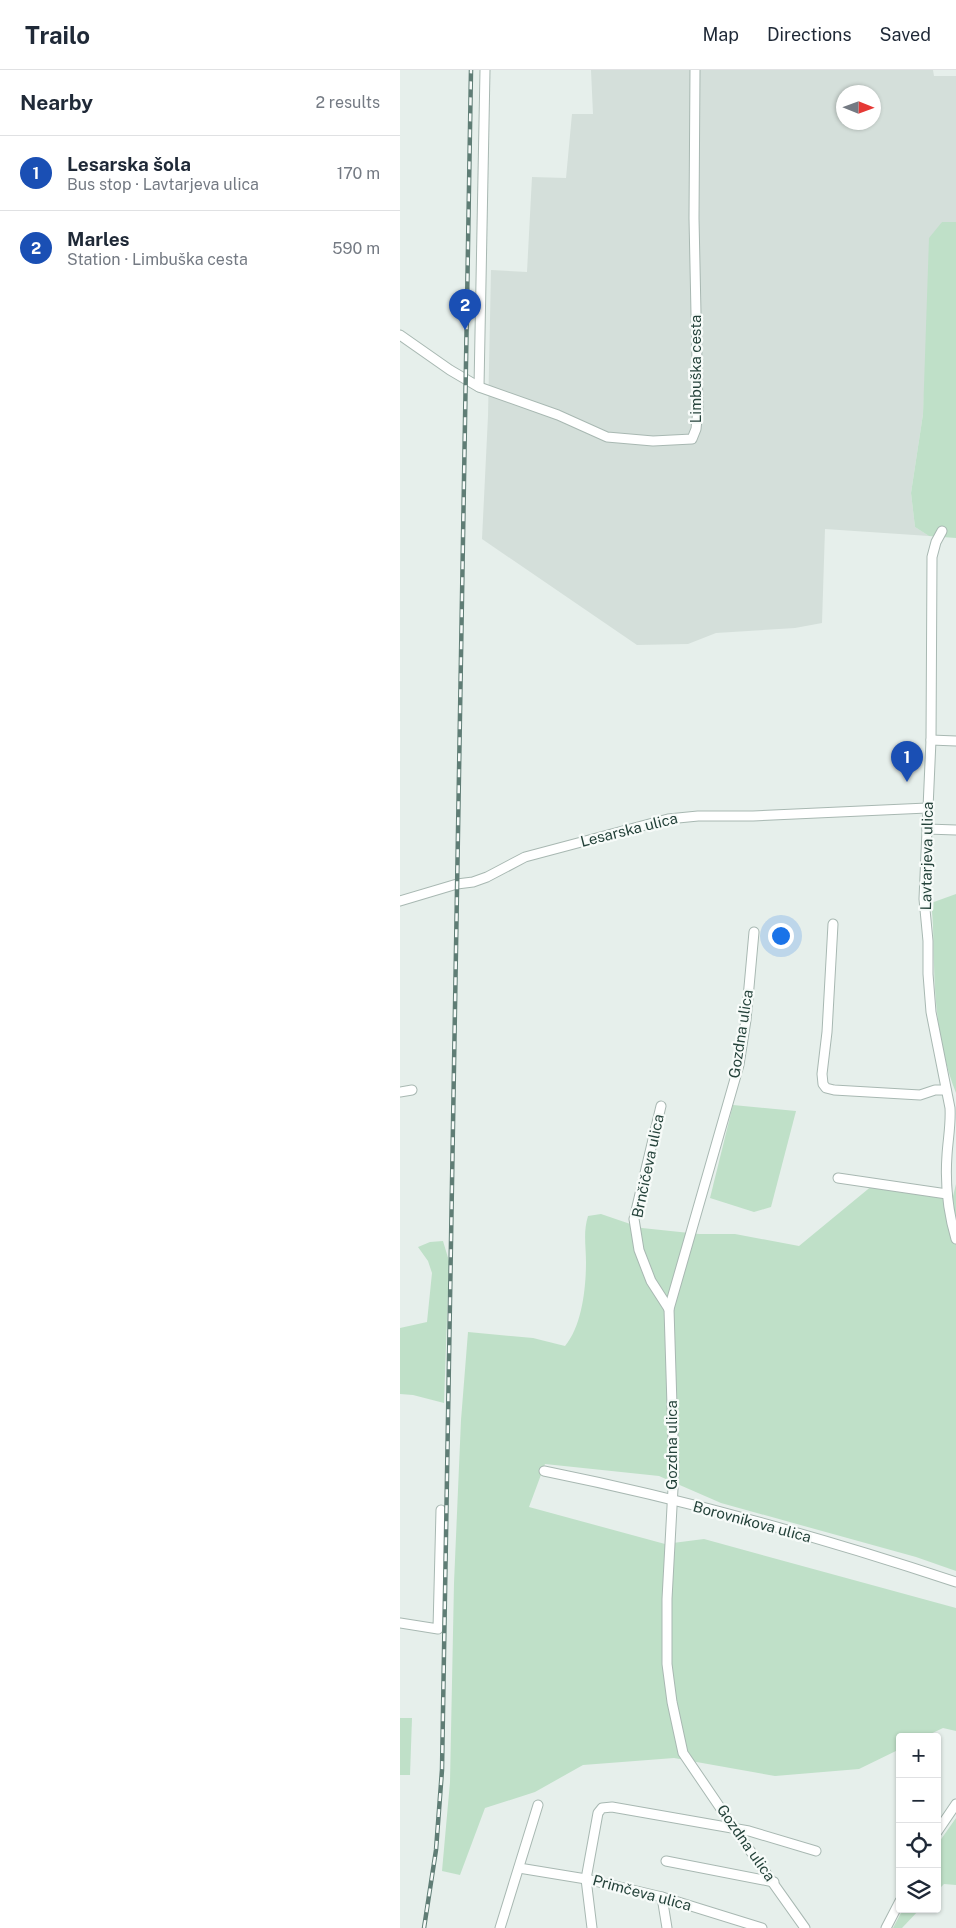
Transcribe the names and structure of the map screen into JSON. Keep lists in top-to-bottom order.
{
  "streets": {
    "street": [
      "Limbuška cesta",
      "Lesarska ulica",
      "Lavtarjeva ulica",
      "Gozdna ulica",
      "Brnčičeva ulica",
      "Borovnikova ulica",
      "Primčeva ulica"
    ]
  },
  "crossings": [
    ["Lesarska ulica", "Lavtarjeva ulica"],
    ["Gozdna ulica", "Brnčičeva ulica"],
    ["Gozdna ulica", "Borovnikova ulica"]
  ],
  "north": "right",
  "page": {
    "header": "Trailo",
    "nav": ["Map", "Directions", "Saved"],
    "heading": ["Nearby", "2 results"],
    "list": [
      {
        "mark": "1",
        "name": "Lesarska šola",
        "note": "Bus stop · Lavtarjeva ulica",
        "value": "170 m"
      },
      {
        "mark": "2",
        "name": "Marles",
        "note": "Station · Limbuška cesta",
        "value": "590 m"
      }
    ],
    "pins": ["2", "1"],
    "map_buttons": ["+", "−"]
  }
}
